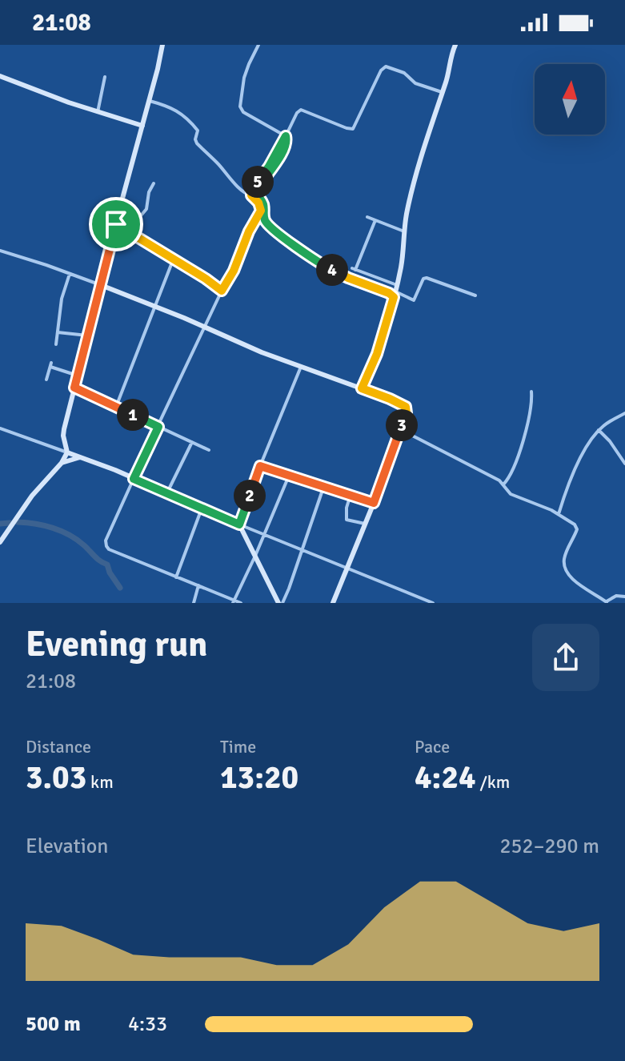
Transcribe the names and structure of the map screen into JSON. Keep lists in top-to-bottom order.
{
  "north": "top",
  "page": {
    "status": "21:08",
    "pins": [
      "5",
      "4",
      "1",
      "3",
      "2"
    ],
    "heading": ["Evening run", "21:08"],
    "stats": [
      ["Distance", "3.03 km"],
      ["Time", "13:20"],
      ["Pace", "4:24 /km"]
    ],
    "chart": ["Elevation", "252–290 m"],
    "list": [
      {
        "name": "500 m",
        "note": "4:33"
      }
    ]
  }
}
